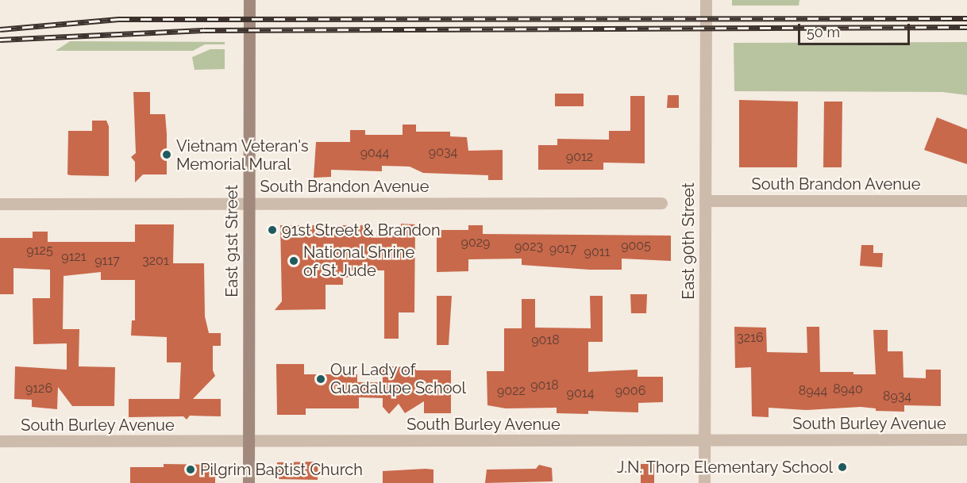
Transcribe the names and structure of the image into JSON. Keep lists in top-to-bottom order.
{
  "streets": {
    "street": [
      "South Brandon Avenue",
      "East 91st Street",
      "East 90th Street",
      "South Burley Avenue"
    ]
  },
  "crossings": [
    ["South Brandon Avenue", "East 91st Street"],
    ["South Brandon Avenue", "East 90th Street"],
    ["East 91st Street", "South Burley Avenue"],
    ["East 90th Street", "South Burley Avenue"]
  ],
  "places": [
    "Vietnam Veteran's Memorial Mural",
    "91st Street & Brandon",
    "National Shrine of St Jude",
    "Our Lady of Guadalupe School",
    "J.N. Thorp Elementary School",
    "Pilgrim Baptist Church"
  ],
  "house_numbers": [
    "9034",
    "9044",
    "9012",
    "9029",
    "9005",
    "9023",
    "9017",
    "9125",
    "9011",
    "9121",
    "9117",
    "3201",
    "3216",
    "9018",
    "9018",
    "9126",
    "8940",
    "9022",
    "9006",
    "8944",
    "9014",
    "8934"
  ],
  "scale_bar": "50 m"
}
